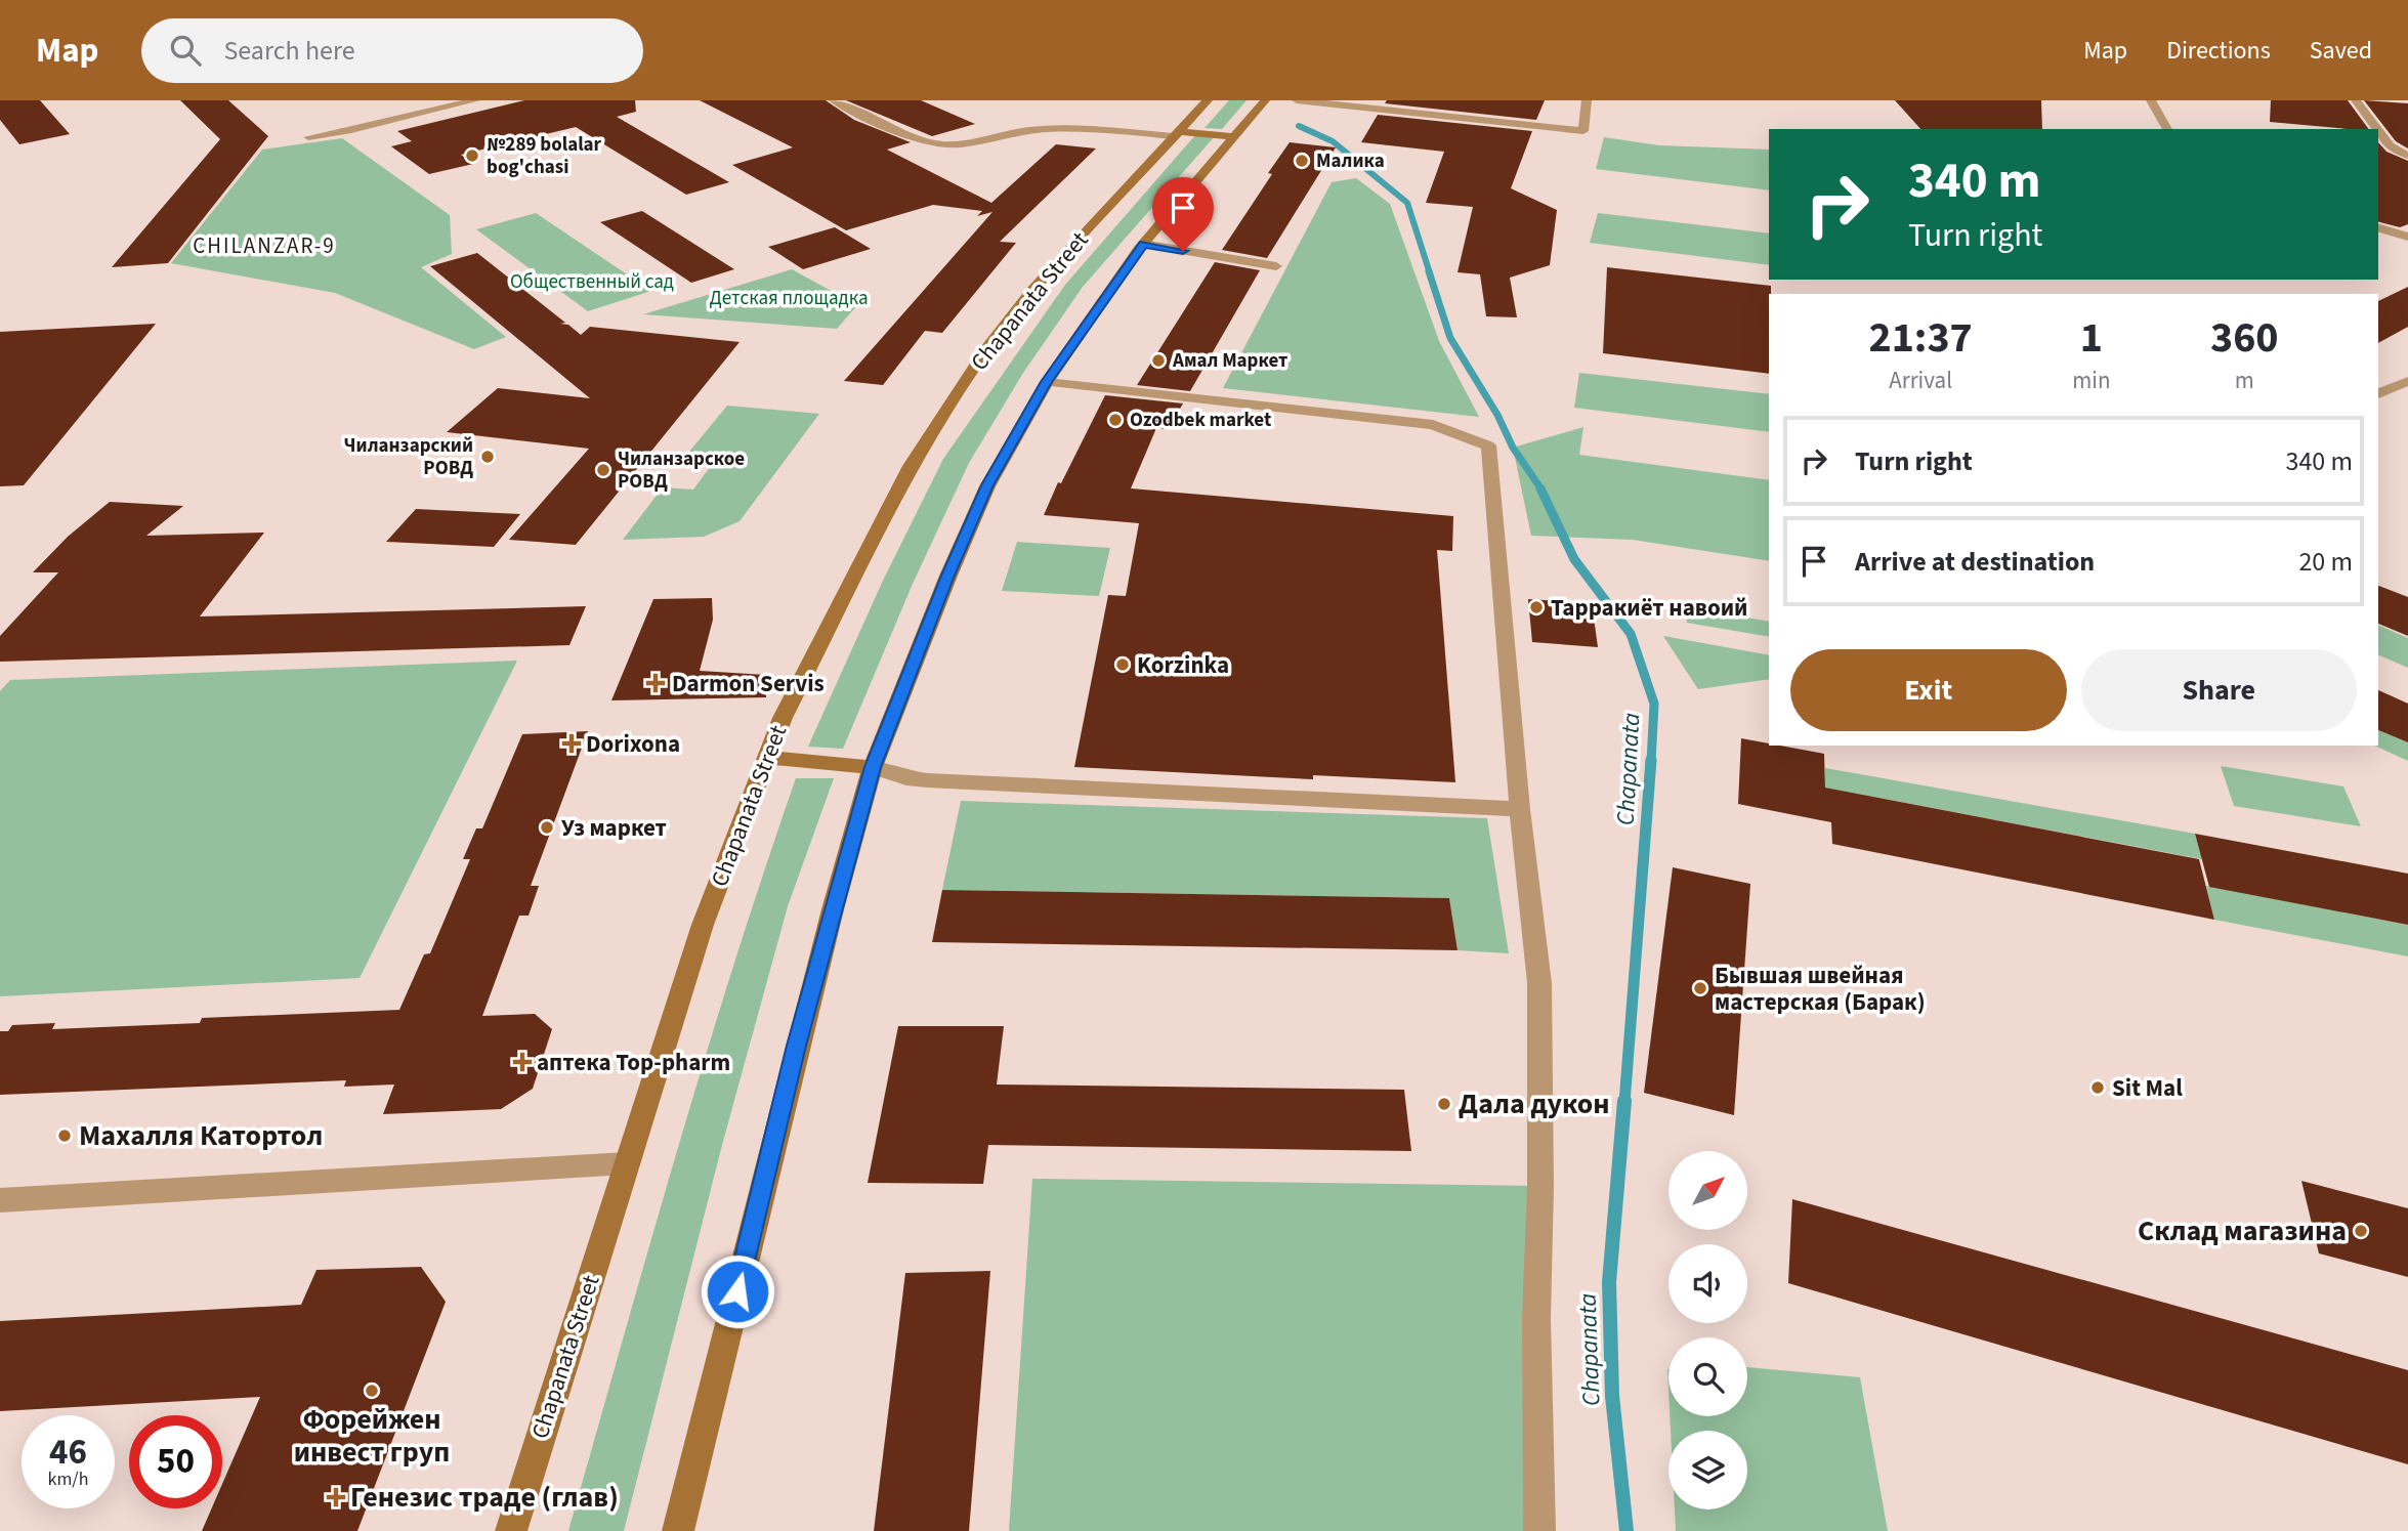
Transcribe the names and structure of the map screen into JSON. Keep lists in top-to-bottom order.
{
  "streets": {
    "main road": ["Chapanata Street"]
  },
  "districts": ["CHILANZAR-9"],
  "water": ["Chapanata"],
  "parks": ["Общественный сад", "Детская площадка"],
  "places": {
    "other": [
      "№289 bolalar bog'chasi",
      "Малика",
      "Амал Маркет",
      "Ozodbek market",
      "Чиланзарский РОВД",
      "Чиланзарское РОВД",
      "Тарракиёт навоий",
      "Korzinka",
      "Уз маркет",
      "Бывшая швейная мастерская (Барак)",
      "Sit Mal",
      "Дала дукон",
      "Махалля Катортол",
      "Склад магазина",
      "Форейжен инвест груп"
    ],
    "health": [
      "Darmon Servis",
      "Dorixona",
      "аптека Top-pharm",
      "Генезис траде (глав)"
    ]
  },
  "north": "top right",
  "page": {
    "header": "Map",
    "search": "Search here",
    "nav": ["Map", "Directions", "Saved"],
    "turn": ["340 m", "Turn right"],
    "eta": [
      "21:37",
      "Arrival",
      "1",
      "min",
      "360",
      "m"
    ],
    "list": [
      {
        "name": "Turn right",
        "value": "340 m"
      },
      {
        "name": "Arrive at destination",
        "value": "20 m"
      }
    ],
    "buttons": ["Exit", "Share"],
    "speed": "46 km/h",
    "limit": "50"
  }
}
